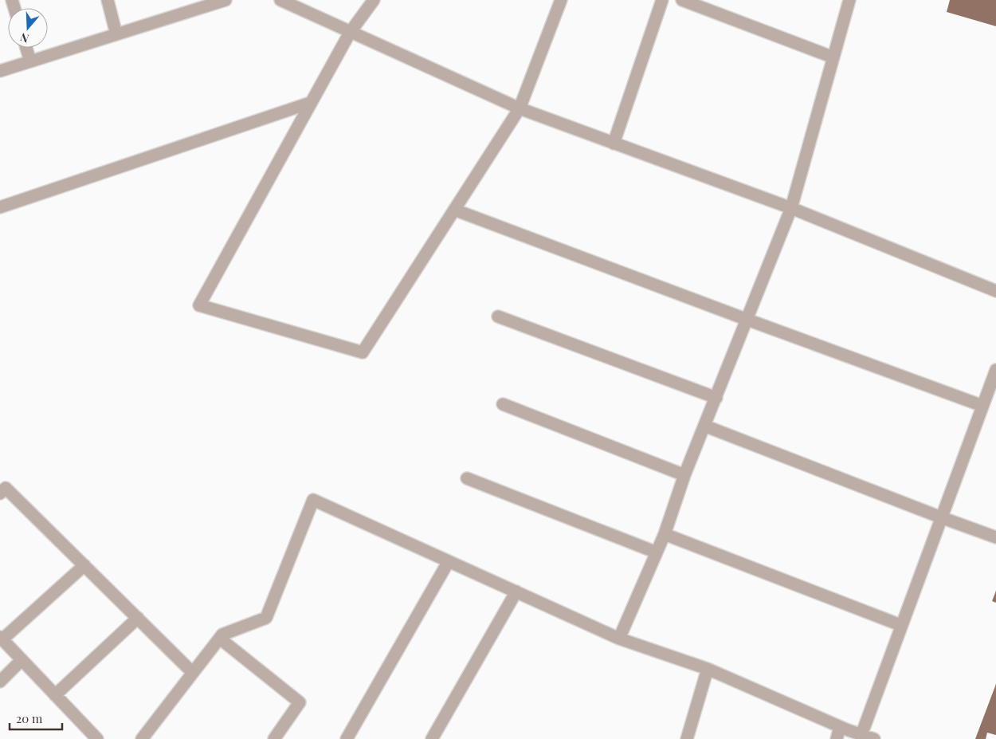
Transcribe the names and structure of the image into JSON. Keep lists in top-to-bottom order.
{
  "scale_bar": "20 m",
  "north": "bottom"
}
